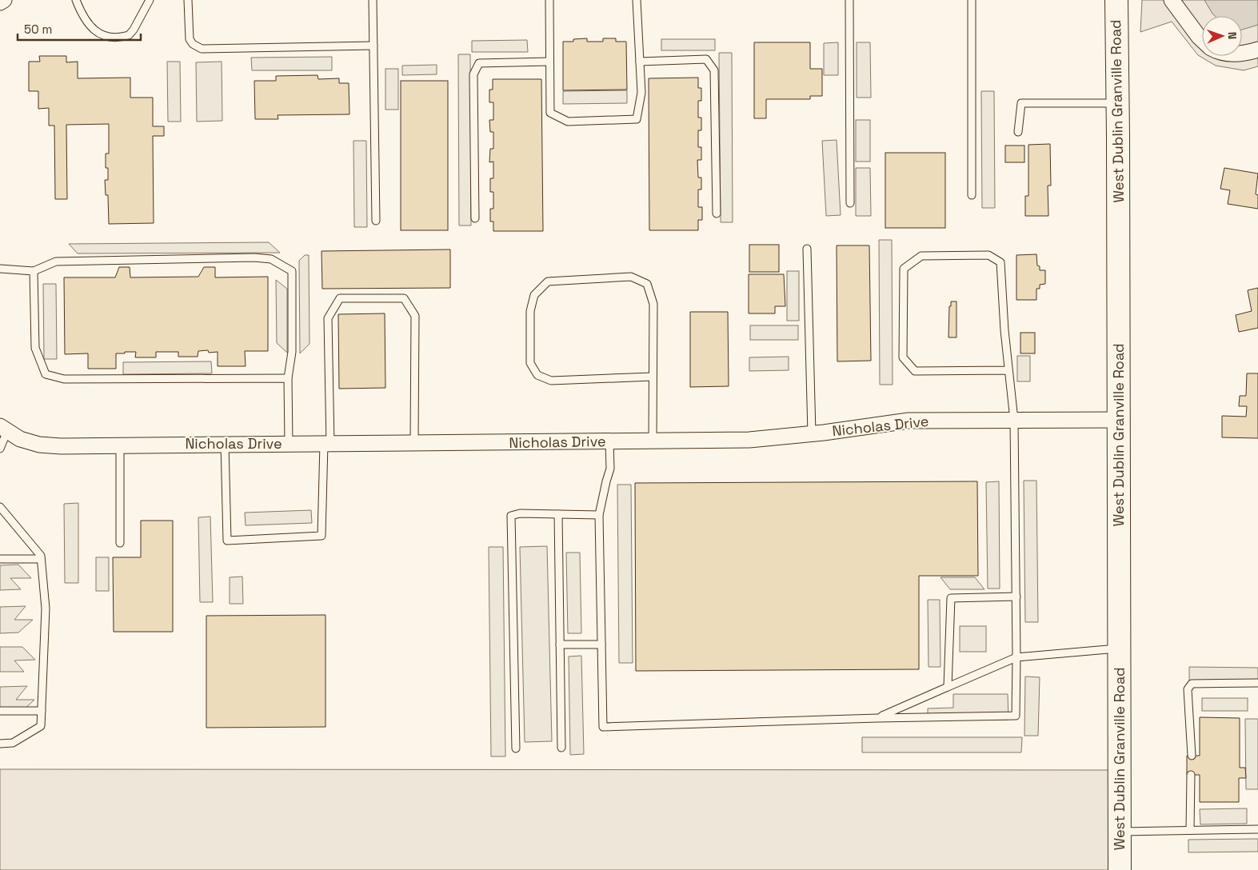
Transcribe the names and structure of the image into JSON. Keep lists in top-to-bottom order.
{
  "streets": {
    "main road": ["West Dublin Granville Road"],
    "street": ["Nicholas Drive"]
  },
  "crossings": [
    ["West Dublin Granville Road", "Nicholas Drive"]
  ],
  "scale_bar": "50 m",
  "north": "right"
}
